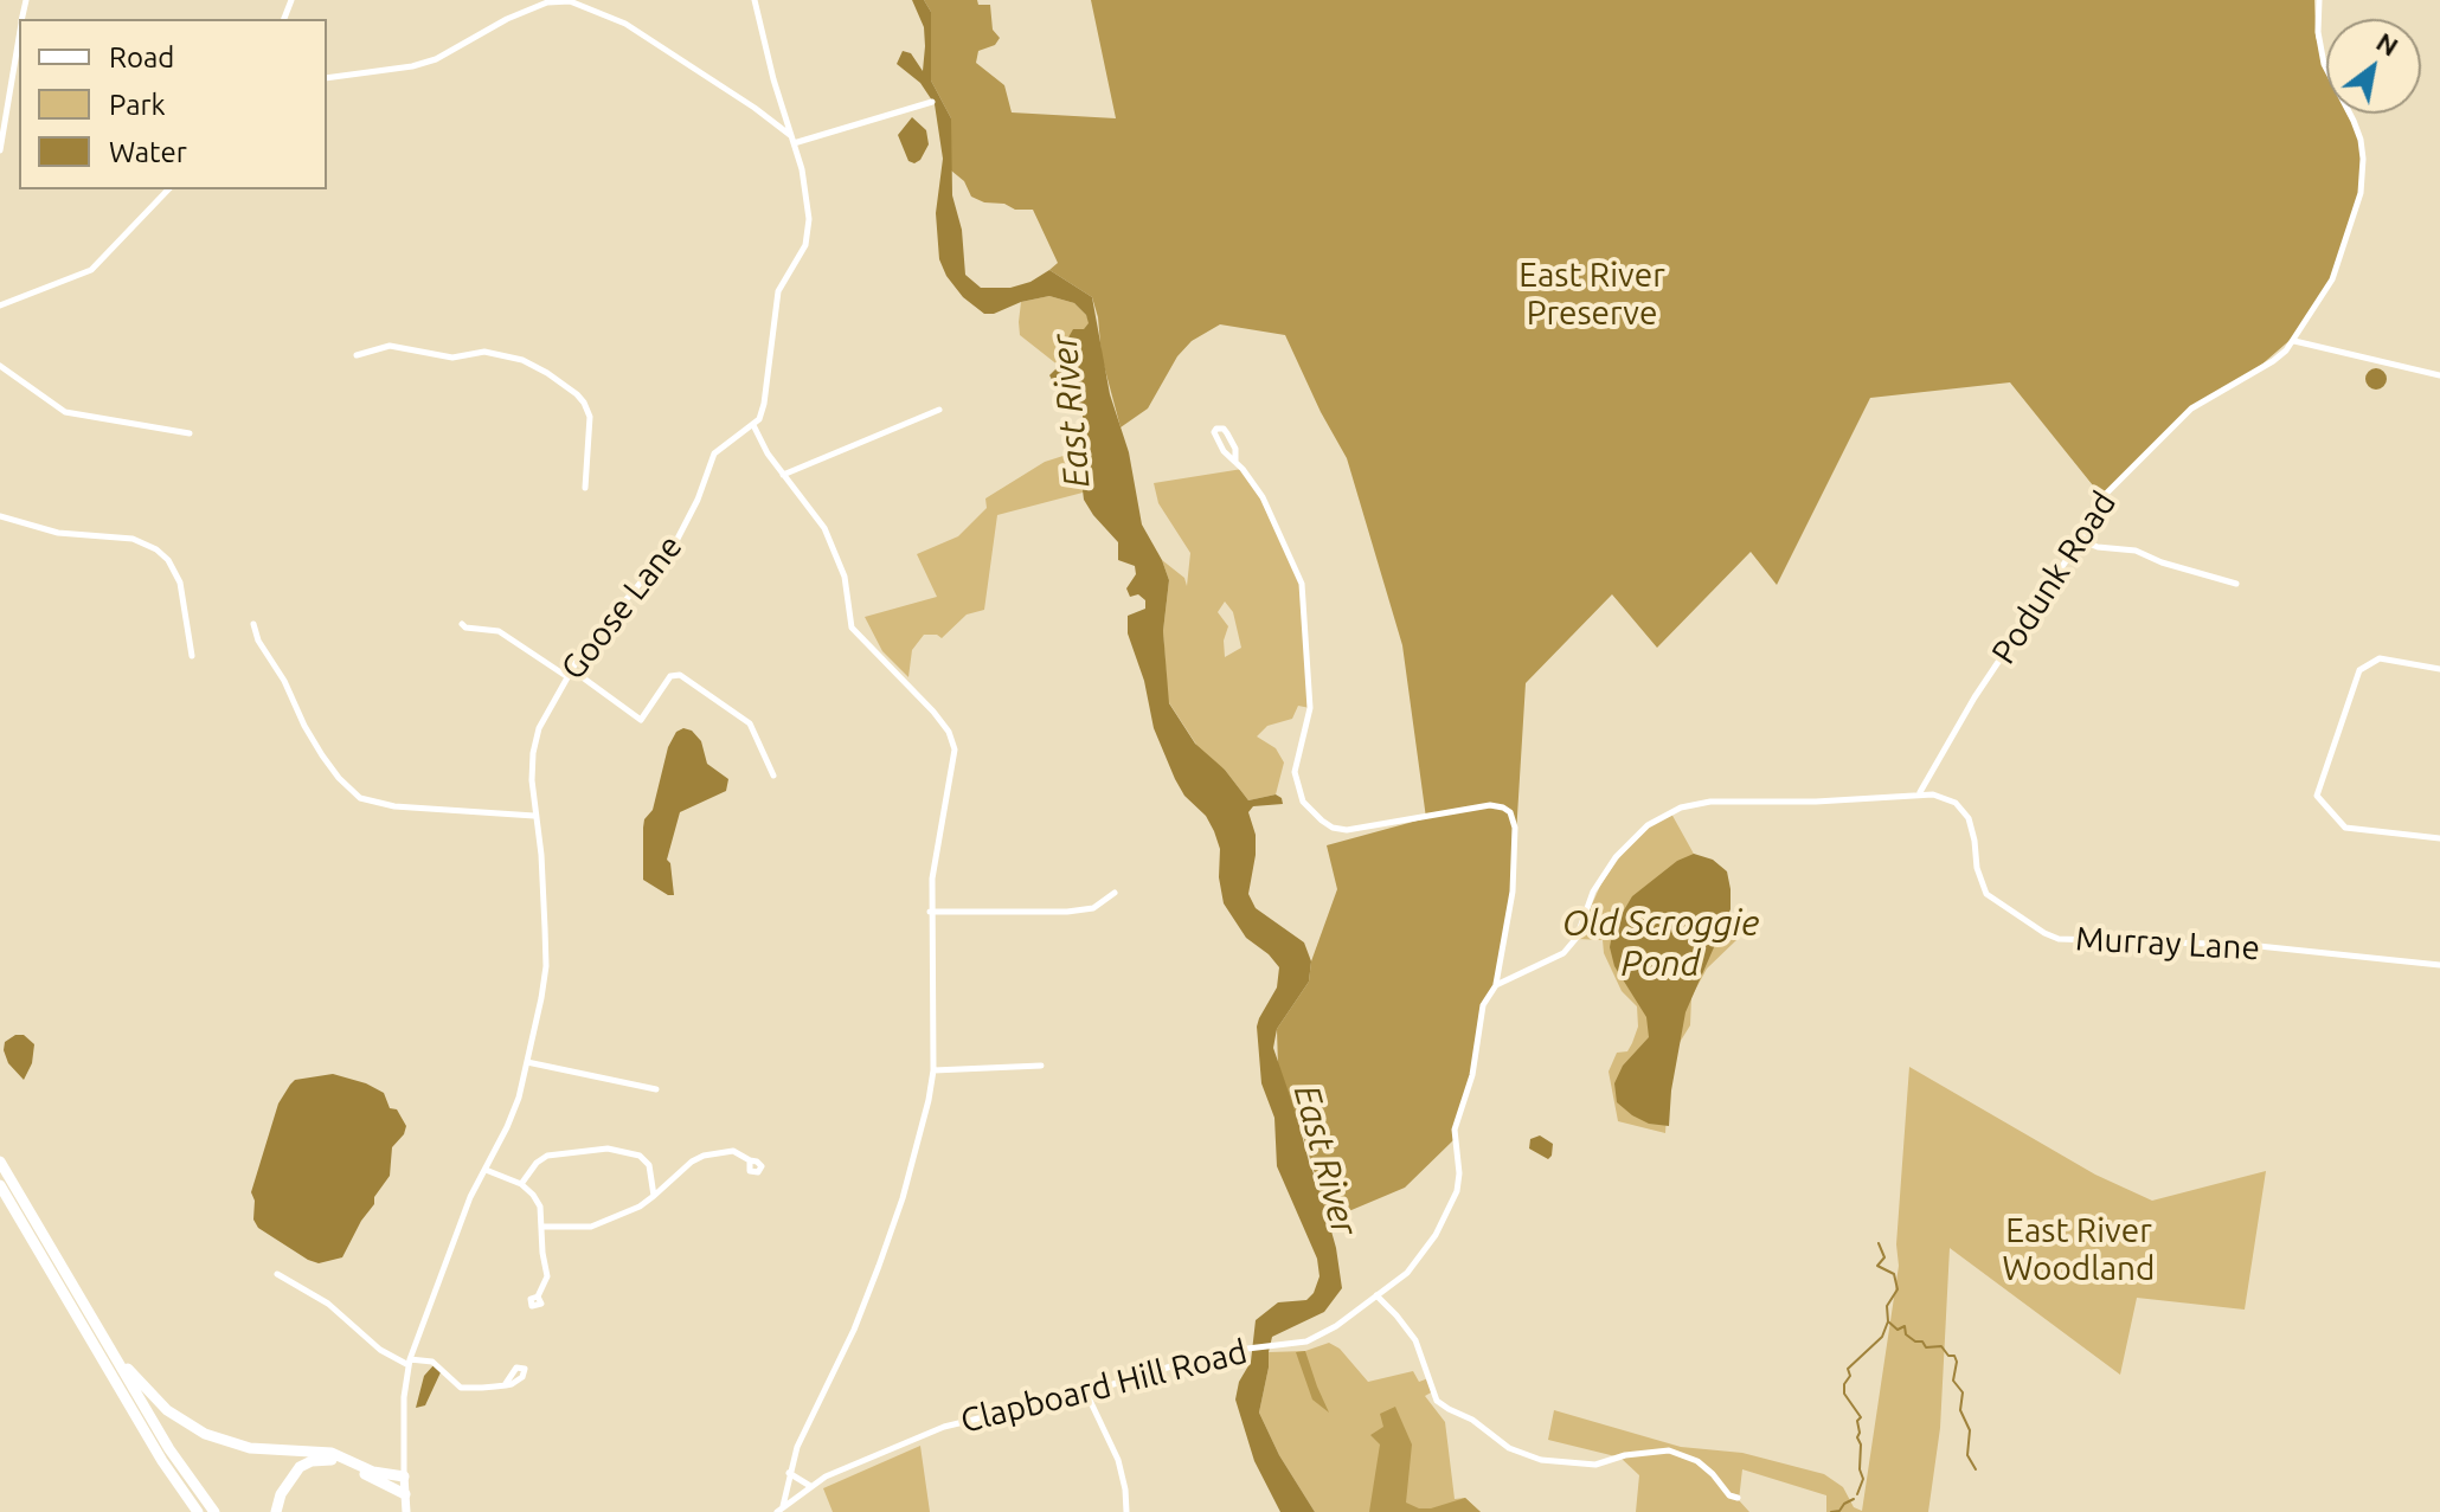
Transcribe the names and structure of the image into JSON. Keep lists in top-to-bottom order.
{
  "streets": {
    "main road": ["Goose Lane"],
    "street": ["Podunk Road", "Murray Lane", "Clapboard Hill Road"]
  },
  "crossings": [
    ["Podunk Road", "Murray Lane"]
  ],
  "water": ["East River", "Old Scroggie Pond"],
  "parks": ["East River Preserve", "East River Woodland"],
  "legend": ["Road", "Park", "Water"],
  "north": "top right"
}
